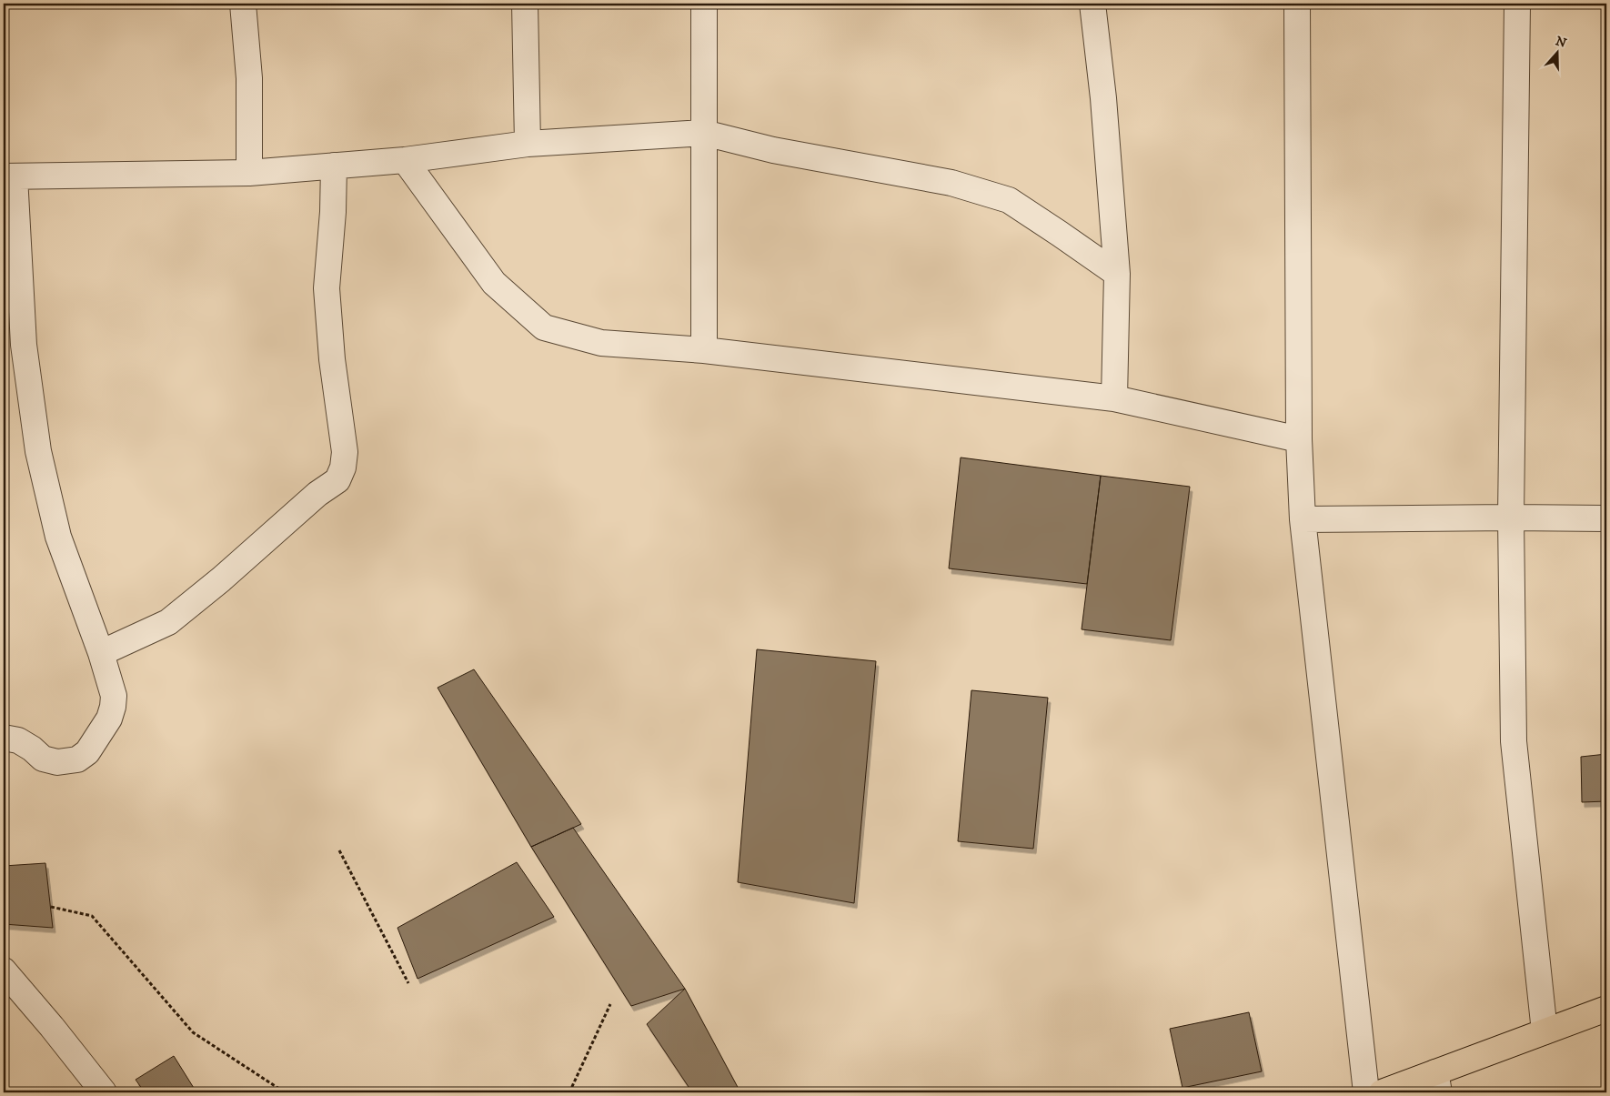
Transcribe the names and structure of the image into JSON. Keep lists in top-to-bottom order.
{
  "north": "top"
}
